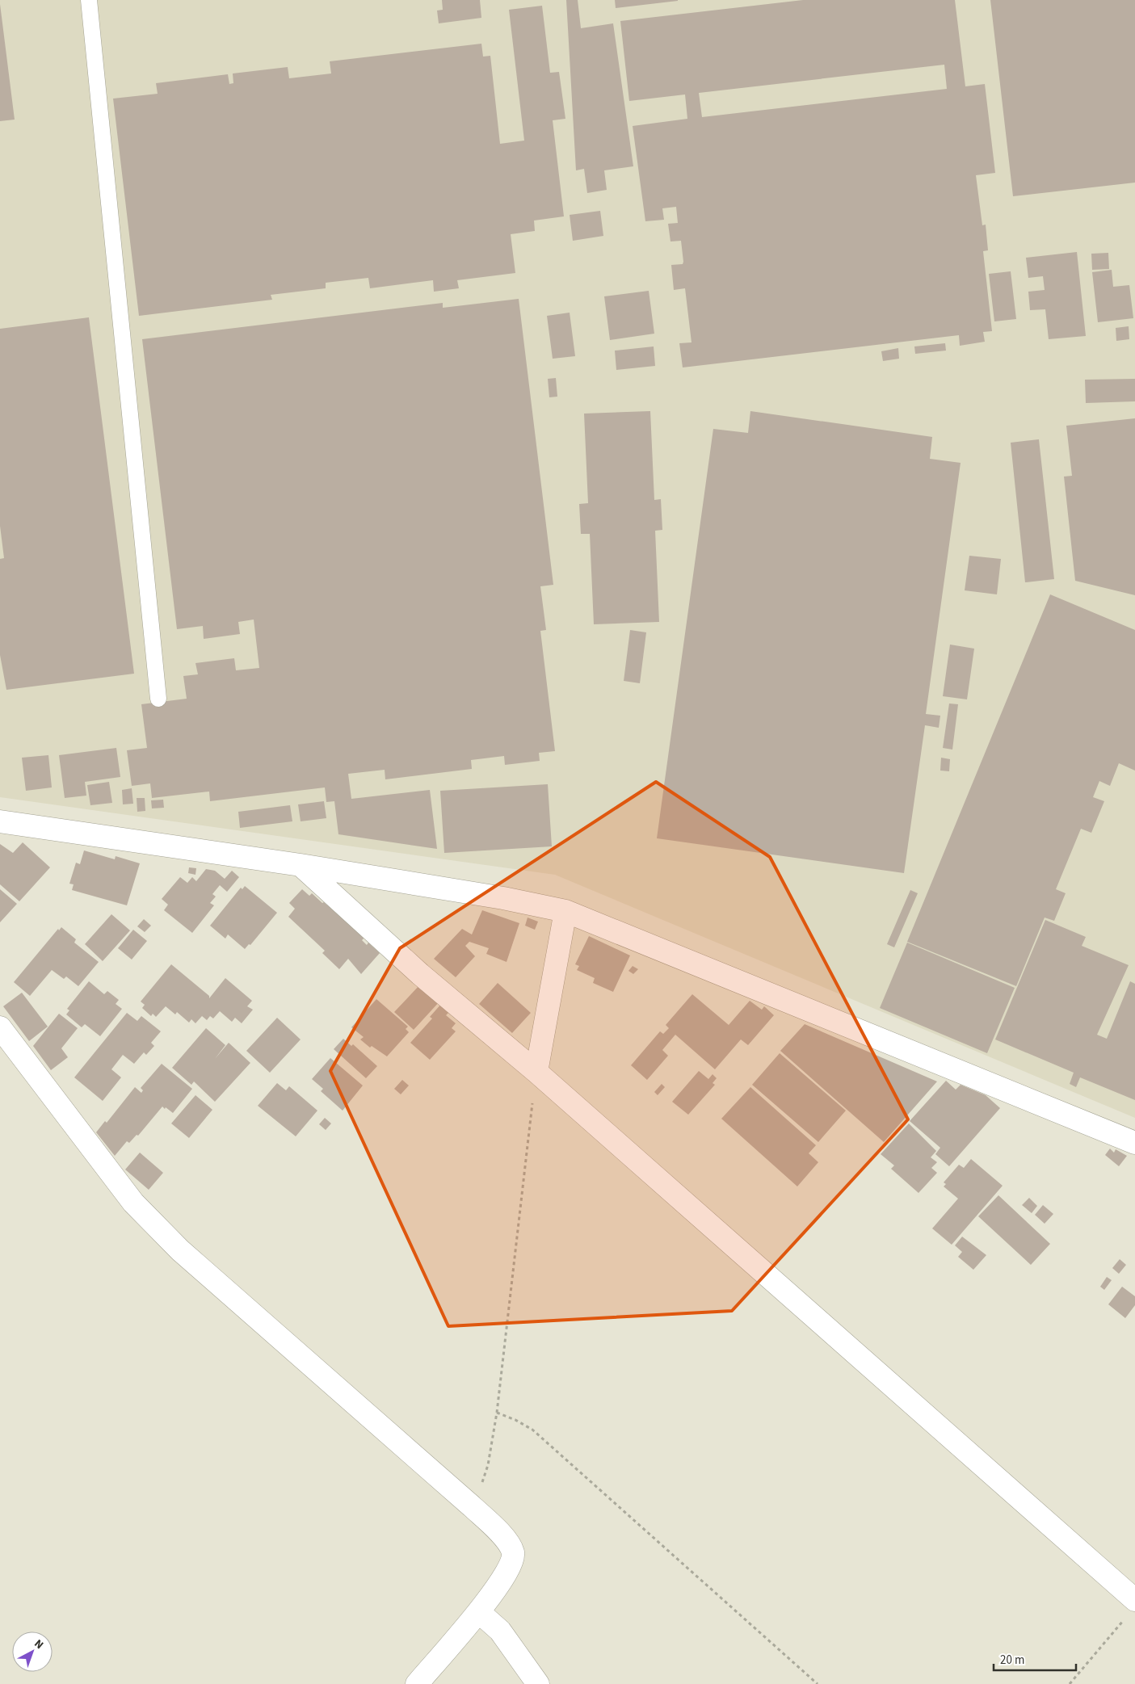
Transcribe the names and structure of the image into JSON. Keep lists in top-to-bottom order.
{
  "scale_bar": "20 m",
  "north": "top right"
}
